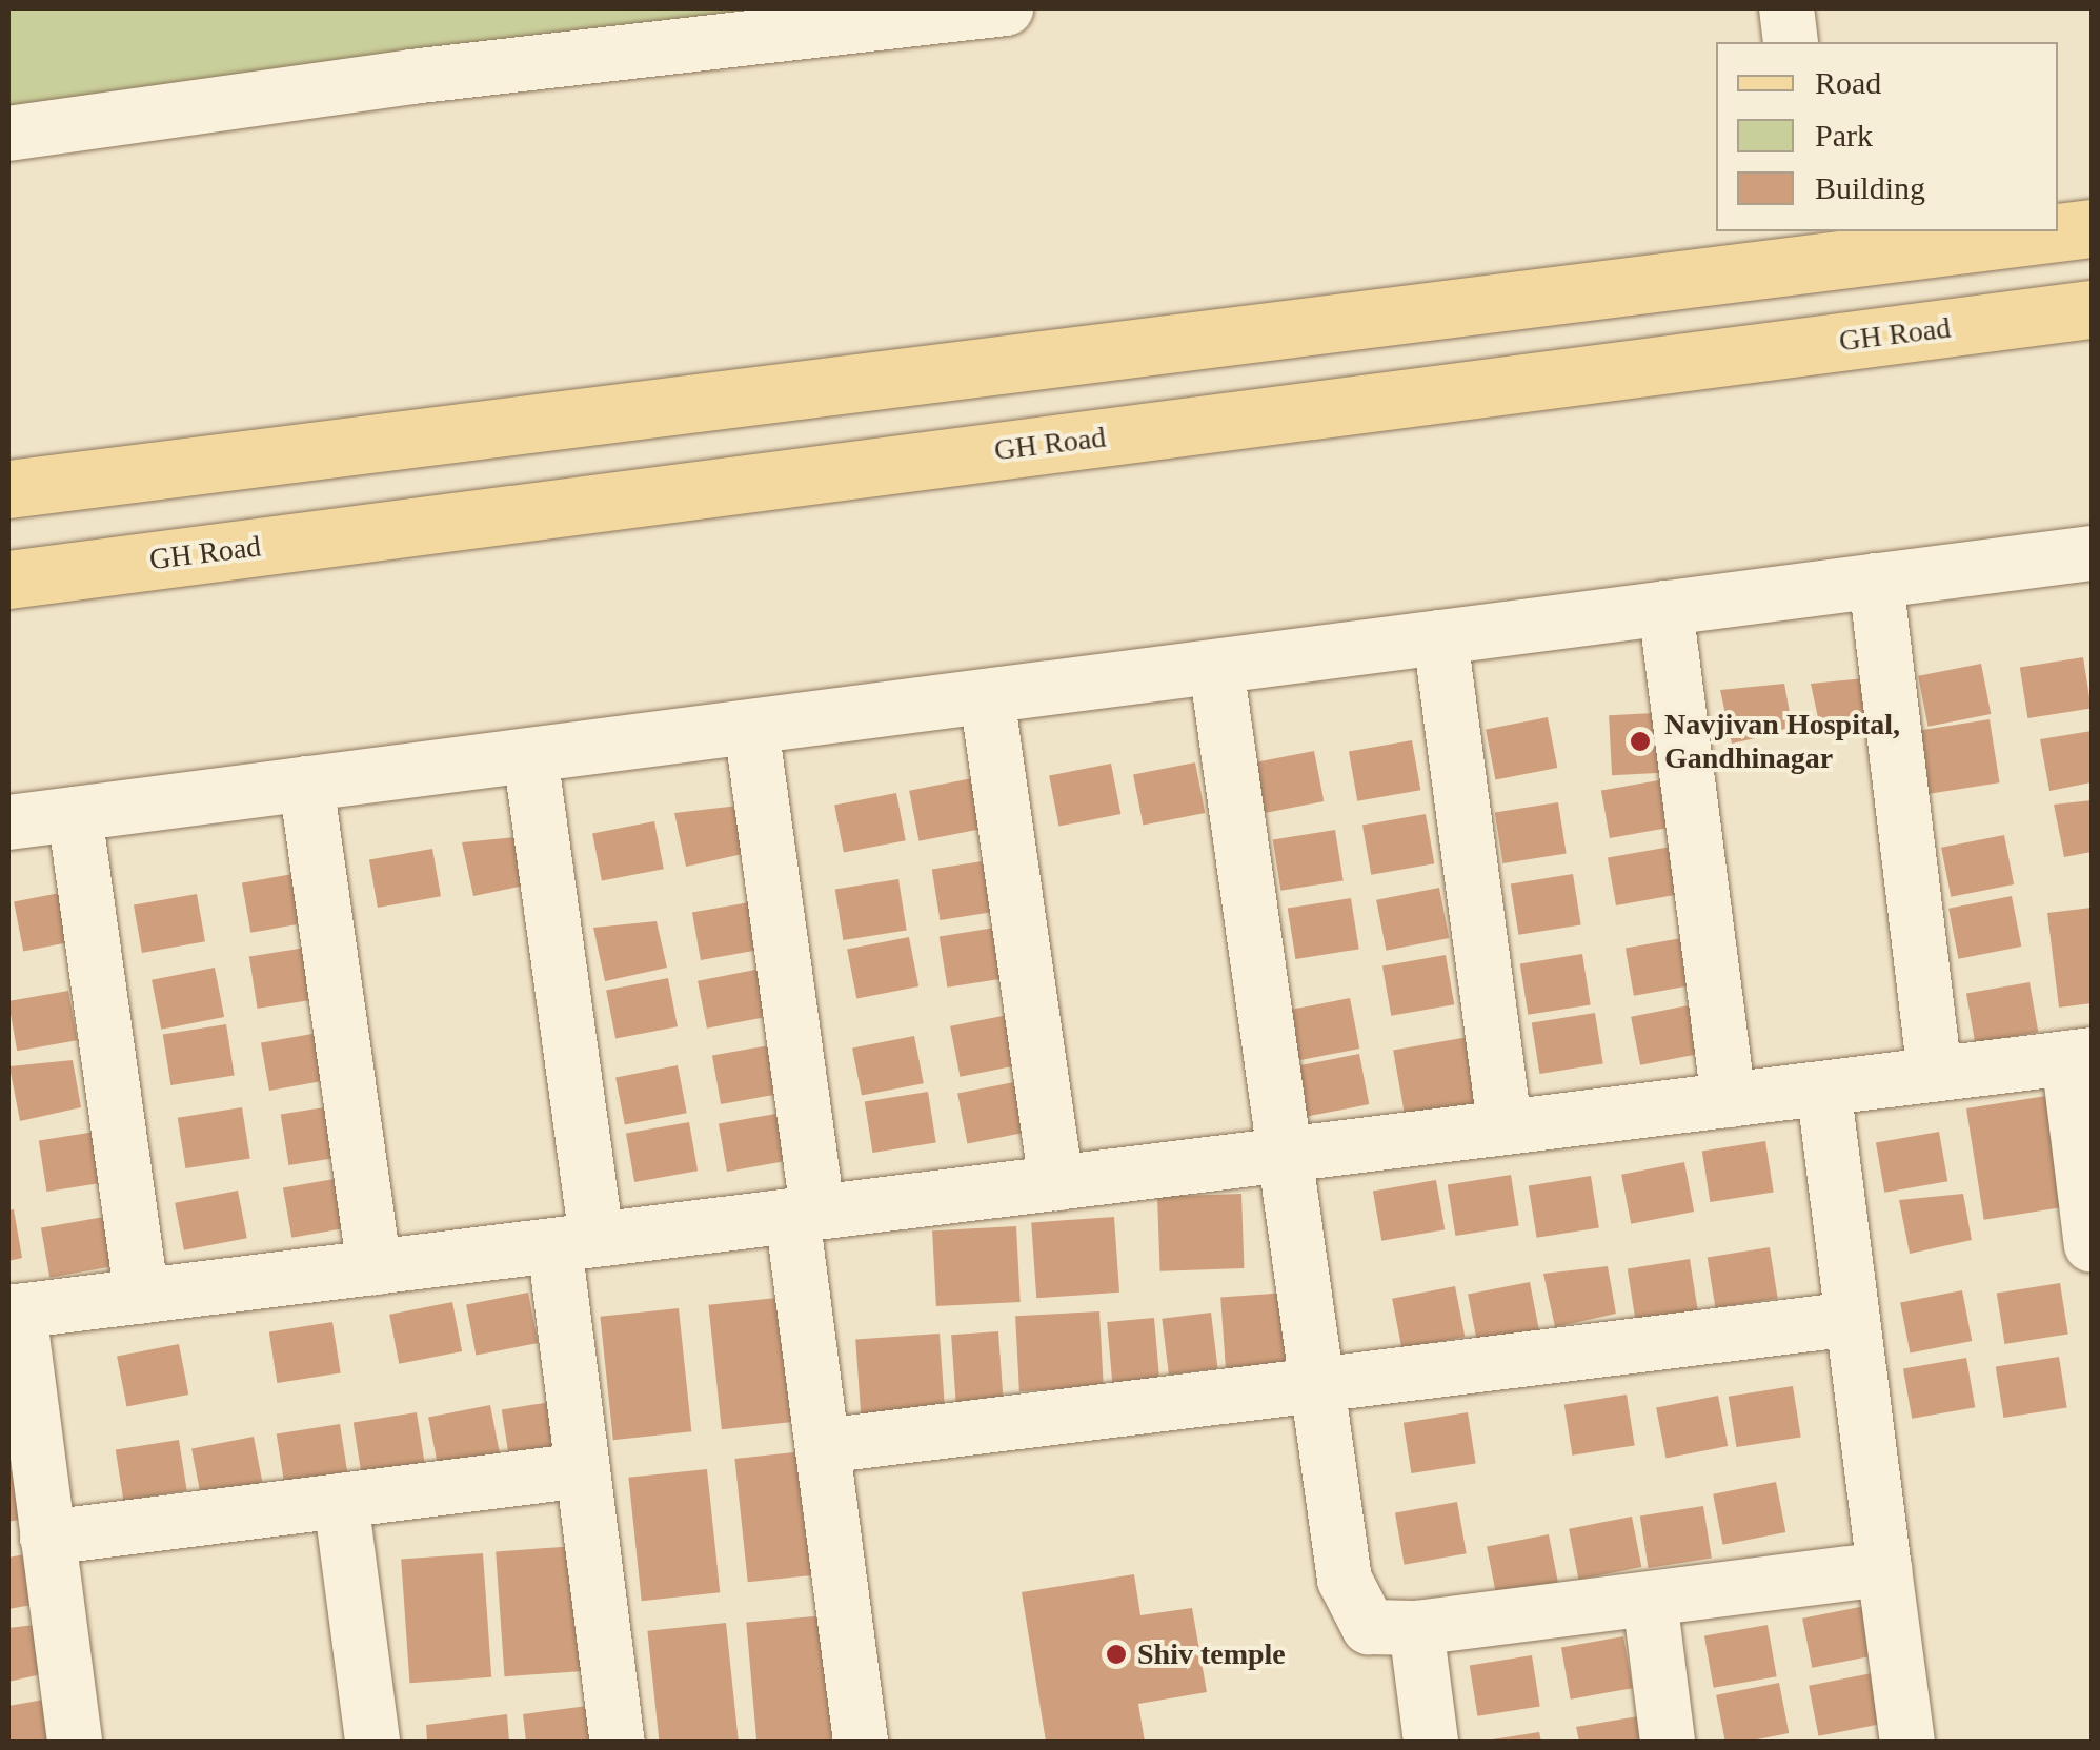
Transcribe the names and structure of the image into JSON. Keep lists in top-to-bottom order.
{
  "streets": {
    "main road": ["GH Road"]
  },
  "places": ["Navjivan Hospital, Gandhinagar", "Shiv temple"],
  "legend": ["Road", "Park", "Building"]
}
